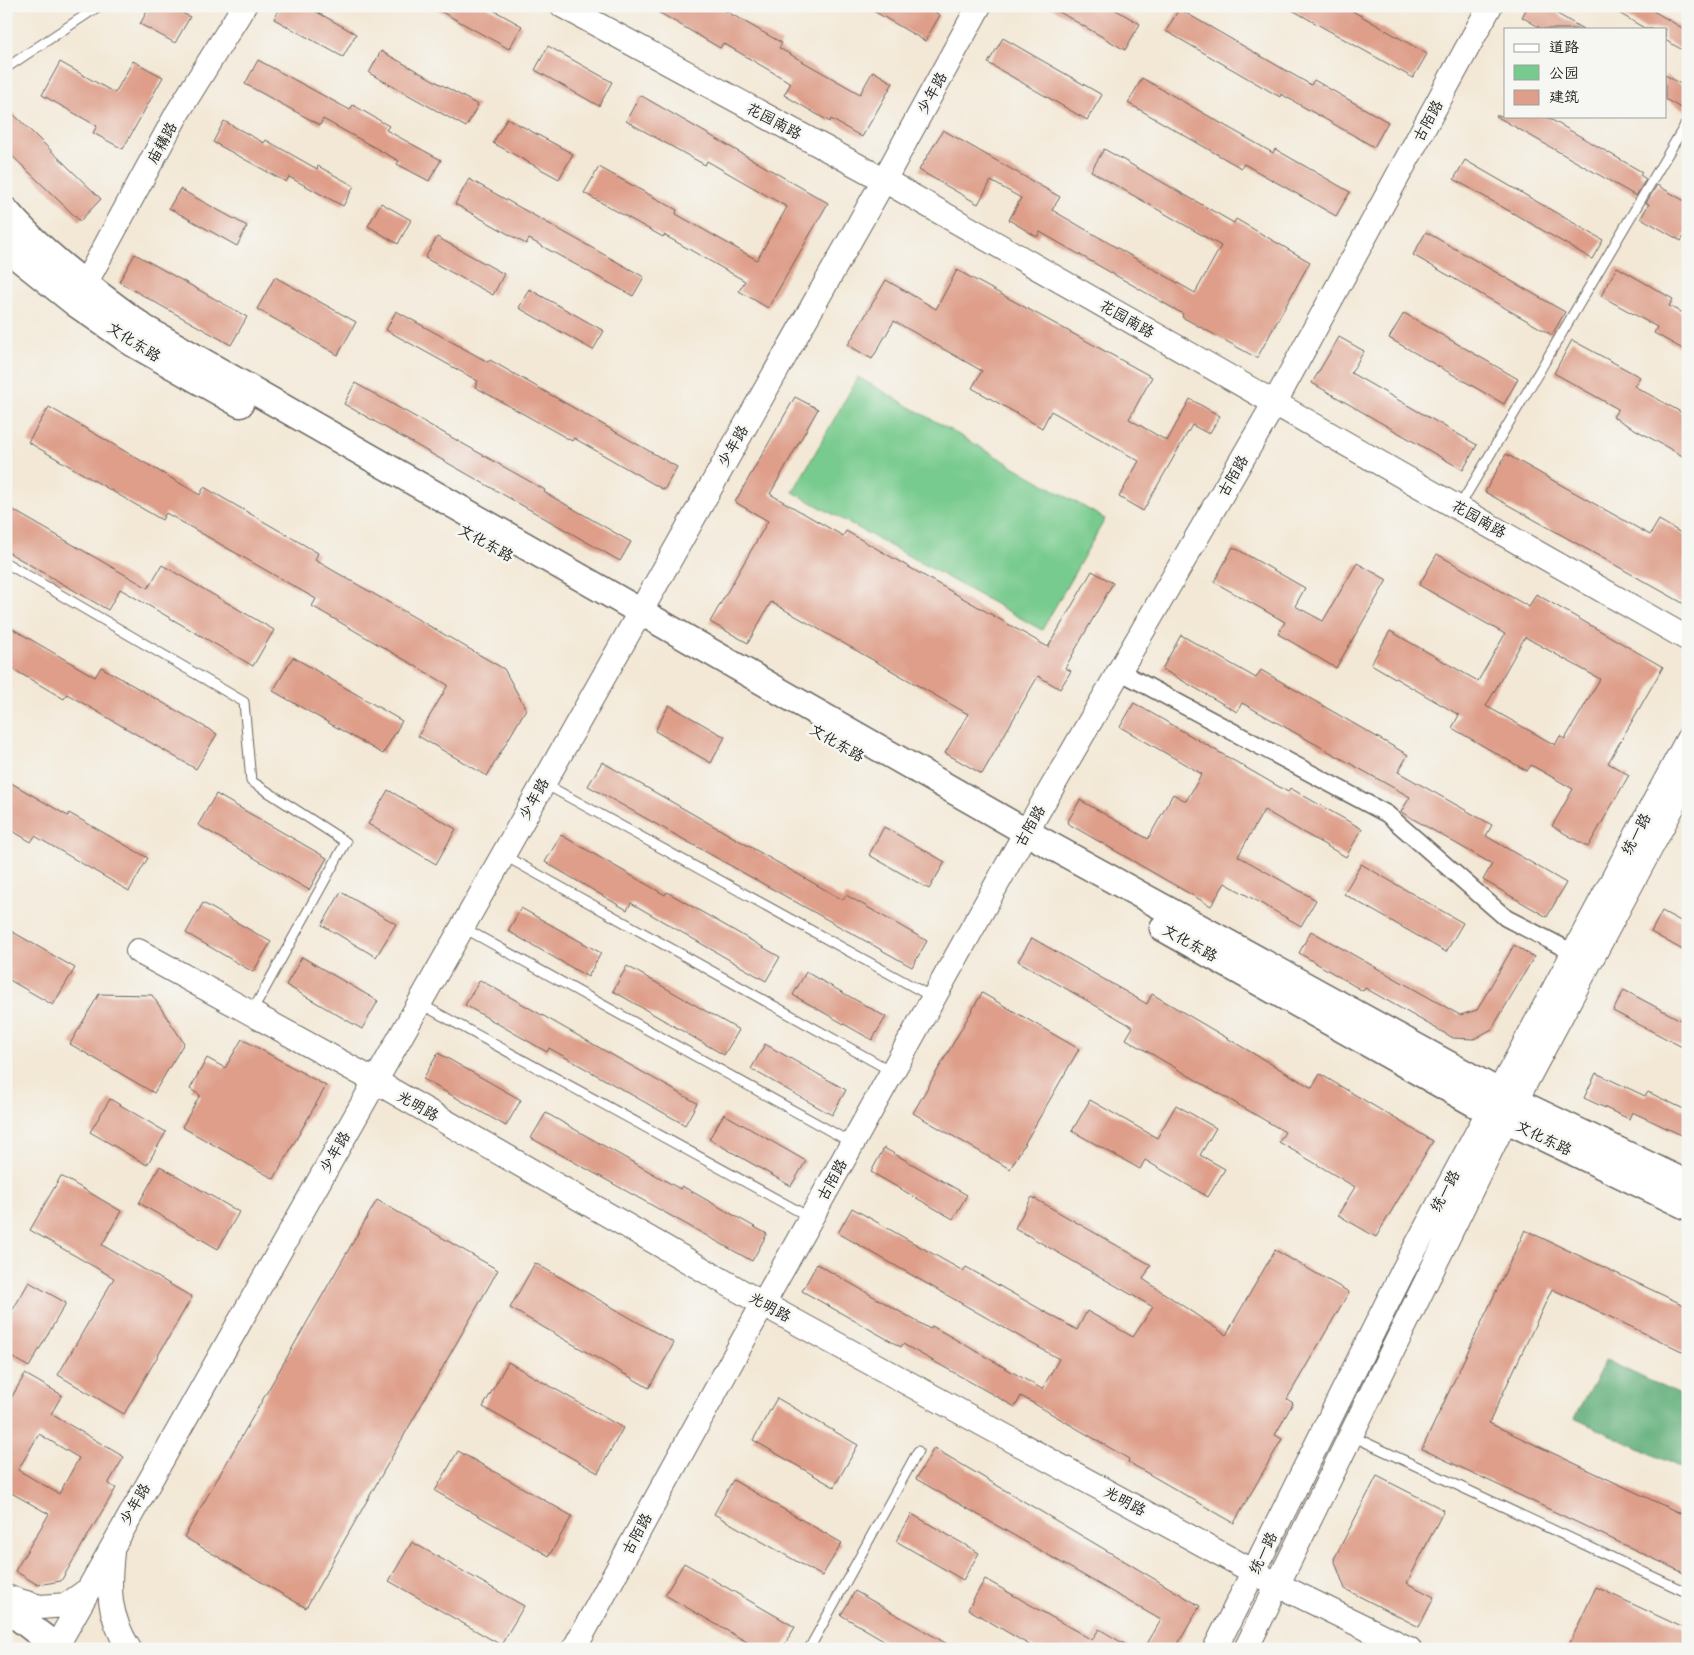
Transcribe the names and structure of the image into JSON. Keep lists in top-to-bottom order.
{
  "streets": {
    "main road": ["文化东路"],
    "street": [
      "少年路",
      "花园南路",
      "古陌路",
      "庙耩路",
      "统一路",
      "光明路"
    ]
  },
  "crossings": [
    ["少年路", "花园南路"],
    ["少年路", "文化东路"],
    ["少年路", "光明路"],
    ["花园南路", "古陌路"],
    ["古陌路", "文化东路"],
    ["古陌路", "光明路"],
    ["文化东路", "统一路"],
    ["统一路", "光明路"]
  ],
  "legend": ["道路", "公园", "建筑"]
}
